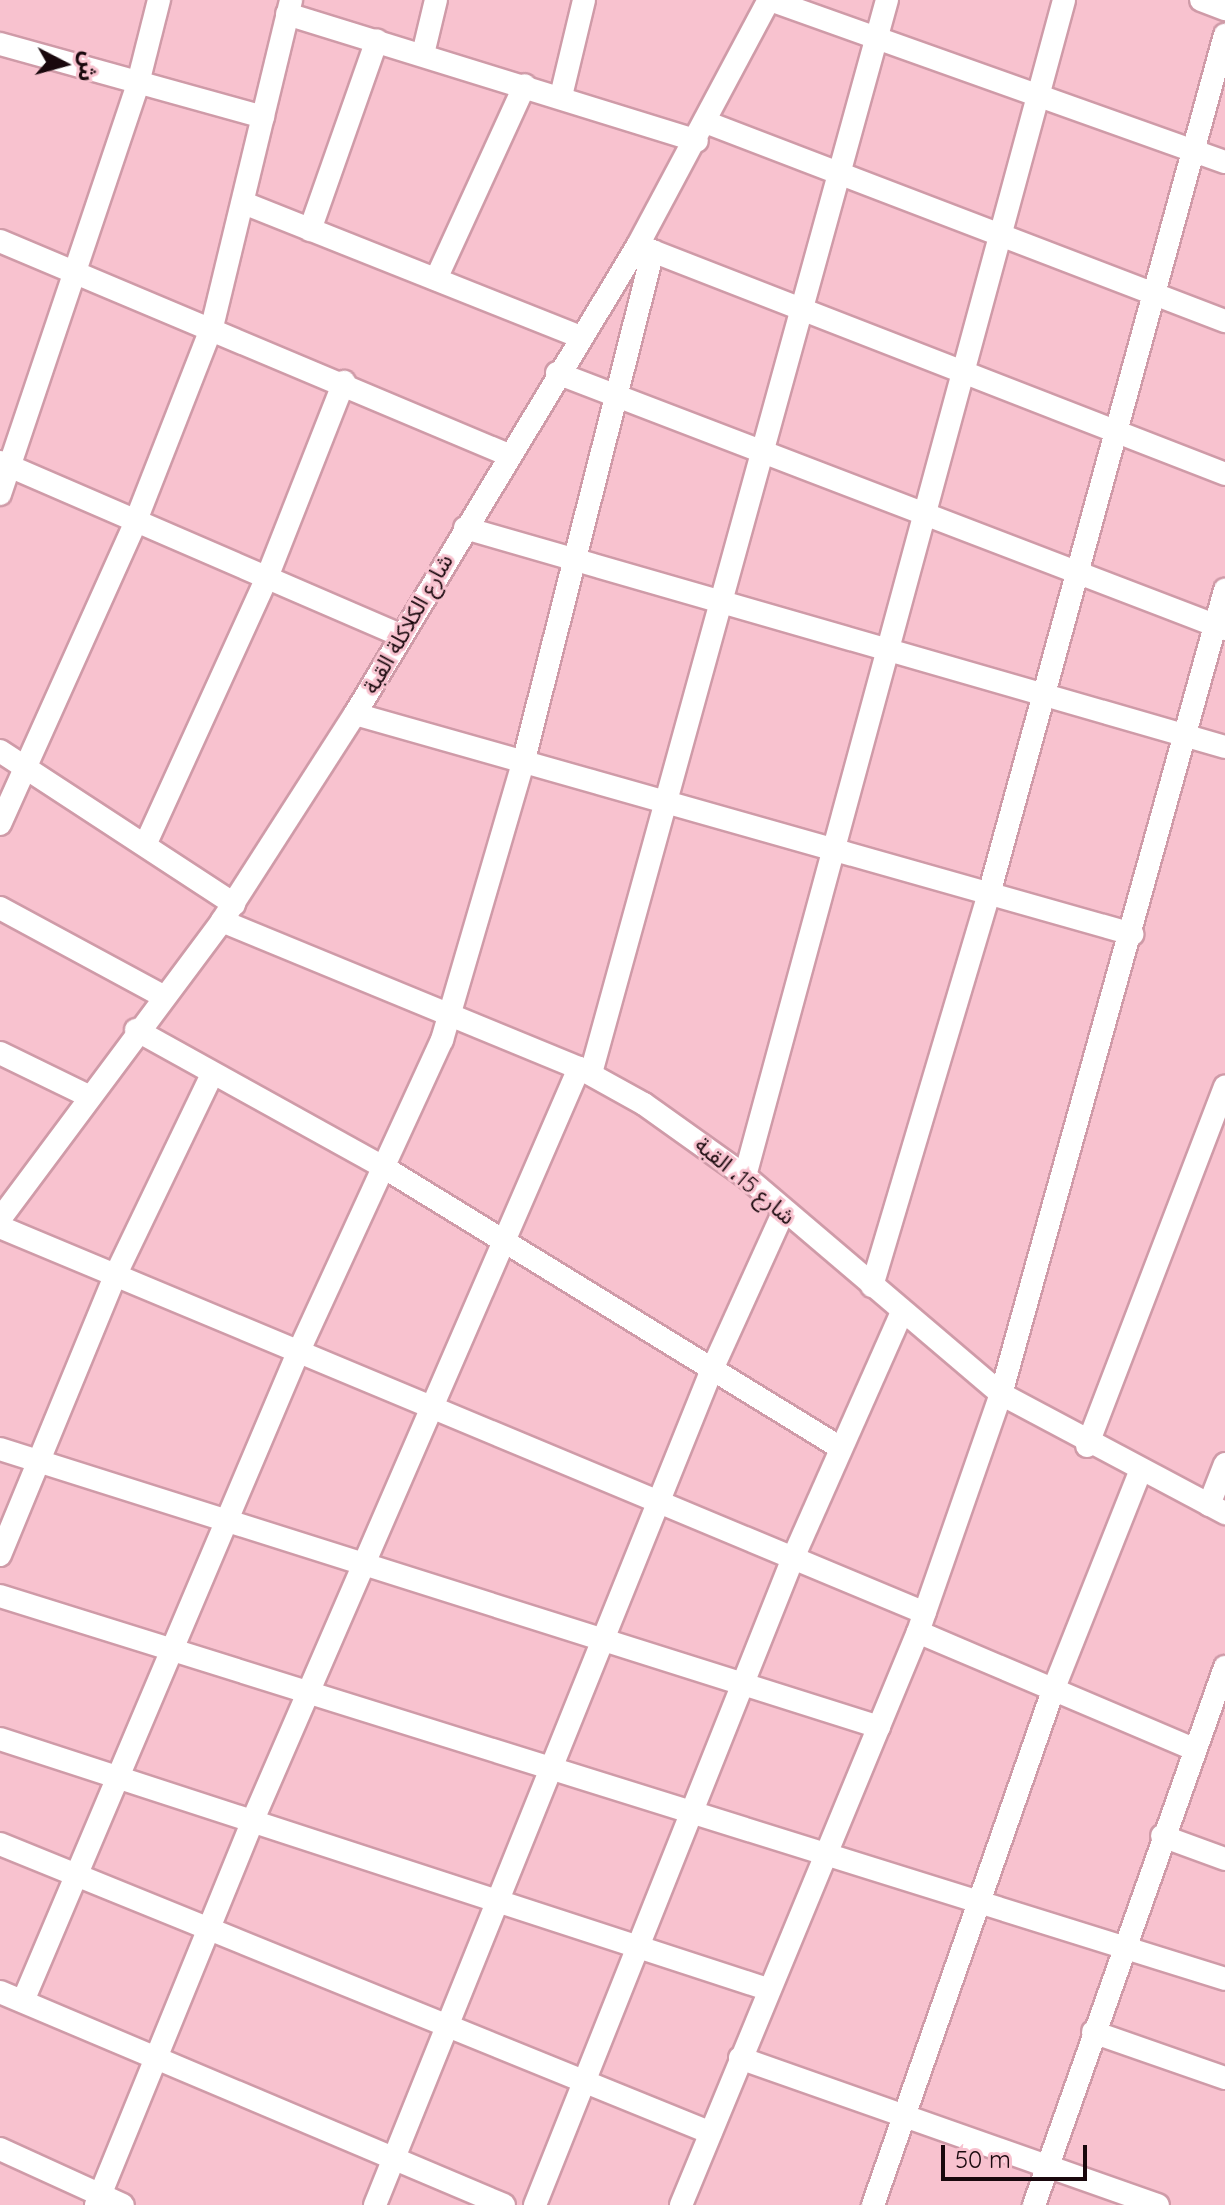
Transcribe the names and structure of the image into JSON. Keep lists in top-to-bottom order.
{
  "streets": {
    "street": ["شارع الكلاكلة القبة", "شارع 15، القبة"]
  },
  "crossings": [
    ["شارع الكلاكلة القبة", "شارع 15، القبة"]
  ],
  "scale_bar": "50 m",
  "north": "right"
}
